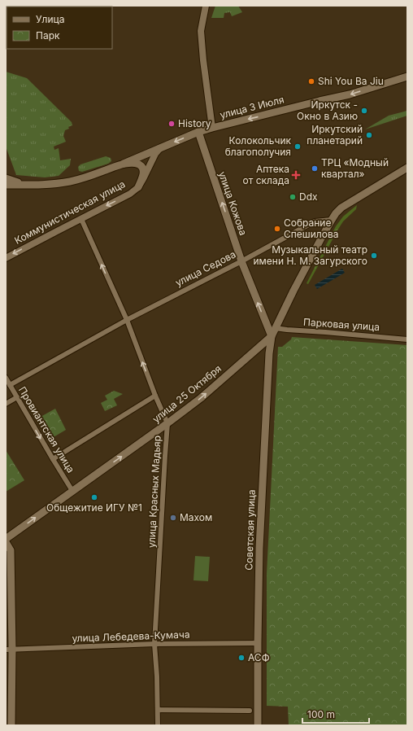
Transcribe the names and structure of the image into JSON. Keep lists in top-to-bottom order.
{
  "streets": {
    "main road": [
      "улица 3 Июля",
      "улица Кожова",
      "улица 25 Октября",
      "Советская улица"
    ],
    "street": [
      "Коммунистическая улица",
      "улица Седова",
      "Парковая улица",
      "Провиантская улица",
      "улица Красных Мадьяр",
      "улица Лебедева-Кумача"
    ]
  },
  "crossings": [
    ["улица 3 Июля", "улица Кожова"],
    ["улица 3 Июля", "Коммунистическая улица"],
    ["улица Кожова", "улица Седова"],
    ["улица Кожова", "улица 25 Октября"],
    ["улица Кожова", "Советская улица"],
    ["Коммунистическая улица", "улица Красных Мадьяр"],
    ["улица Седова", "улица 25 Октября"],
    ["улица Седова", "Провиантская улица"],
    ["улица Седова", "улица Красных Мадьяр"],
    ["Парковая улица", "улица 25 Октября"],
    ["улица 25 Октября", "Провиантская улица"],
    ["улица 25 Октября", "улица Красных Мадьяр"],
    ["улица 25 Октября", "Советская улица"],
    ["улица Красных Мадьяр", "улица Лебедева-Кумача"],
    ["Советская улица", "улица Лебедева-Кумача"]
  ],
  "one_way": [
    "улица 3 Июля",
    "улица Кожова",
    "Коммунистическая улица",
    "улица 25 Октября",
    "Провиантская улица",
    "улица Красных Мадьяр"
  ],
  "places": {
    "other": [
      "Shi You Ba Jiu",
      "Иркутск - Окно в Азию",
      "History",
      "Иркутский планетарий",
      "Колокольчик благополучия",
      "ТРЦ «Модный квартал»",
      "Ddx",
      "Собрание Спешилова",
      "Музыкальный театр имени Н. М. Загурского",
      "Общежитие ИГУ №1",
      "Махом",
      "АСФ"
    ],
    "health": ["Аптека от склада"]
  },
  "legend": ["Улица", "Парк"],
  "scale_bar": "100 m"
}
